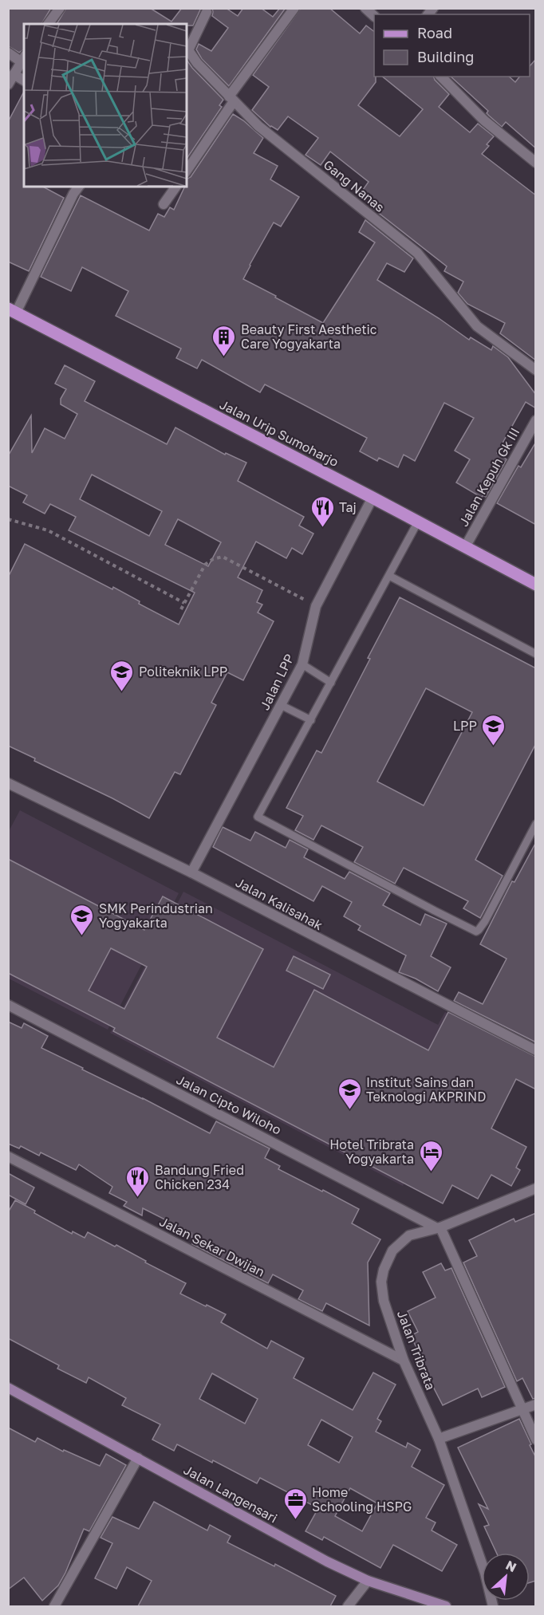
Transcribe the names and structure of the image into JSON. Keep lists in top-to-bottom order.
{
  "streets": {
    "main road": ["Jalan Urip Sumoharjo", "Jalan Langensari"],
    "street": [
      "Gang Nanas",
      "Jalan Kepuh Gk III",
      "Jalan LPP",
      "Jalan Kalisahak",
      "Jalan Cipto Wiloho",
      "Jalan Sekar Dwijan",
      "Jalan Tribrata"
    ]
  },
  "crossings": [
    ["Jalan Urip Sumoharjo", "Jalan Kepuh Gk III"],
    ["Jalan Urip Sumoharjo", "Jalan LPP"],
    ["Jalan LPP", "Jalan Kalisahak"],
    ["Jalan Cipto Wiloho", "Jalan Tribrata"],
    ["Jalan Sekar Dwijan", "Jalan Tribrata"]
  ],
  "places": {
    "building": ["Beauty First Aesthetic Care Yogyakarta"],
    "restaurant": ["Taj", "Bandung Fried Chicken 234"],
    "school or university": [
      "Politeknik LPP",
      "LPP",
      "SMK Perindustrian Yogyakarta",
      "Institut Sains dan Teknologi AKPRIND"
    ],
    "hotel": ["Hotel Tribrata Yogyakarta"],
    "office": ["Home Schooling HSPG"]
  },
  "legend": ["Road", "Building"],
  "north": "top right"
}
